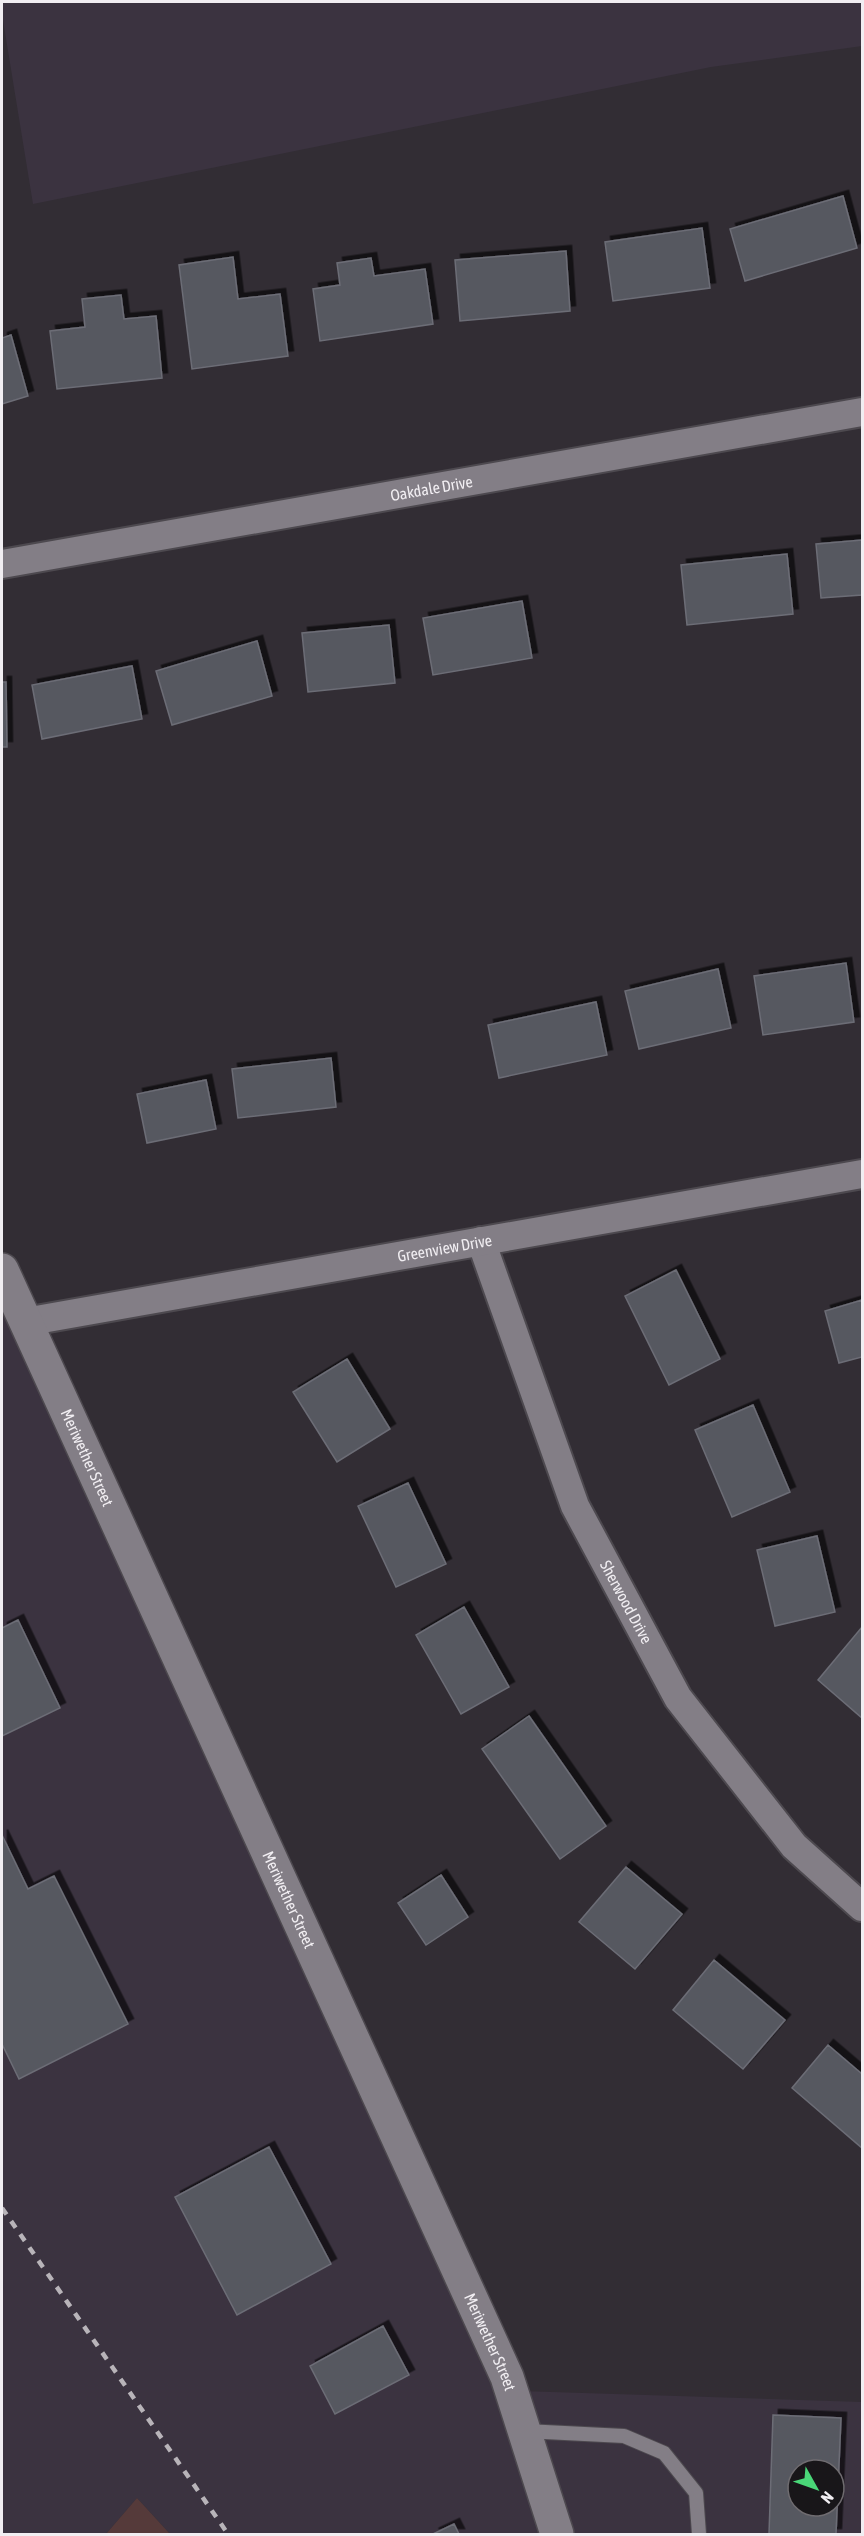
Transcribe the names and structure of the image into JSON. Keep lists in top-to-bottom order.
{
  "streets": {
    "street": [
      "Oakdale Drive",
      "Greenview Drive",
      "Meriwether Street",
      "Sherwood Drive"
    ]
  },
  "crossings": [
    ["Greenview Drive", "Meriwether Street"],
    ["Greenview Drive", "Sherwood Drive"]
  ],
  "north": "bottom right"
}
